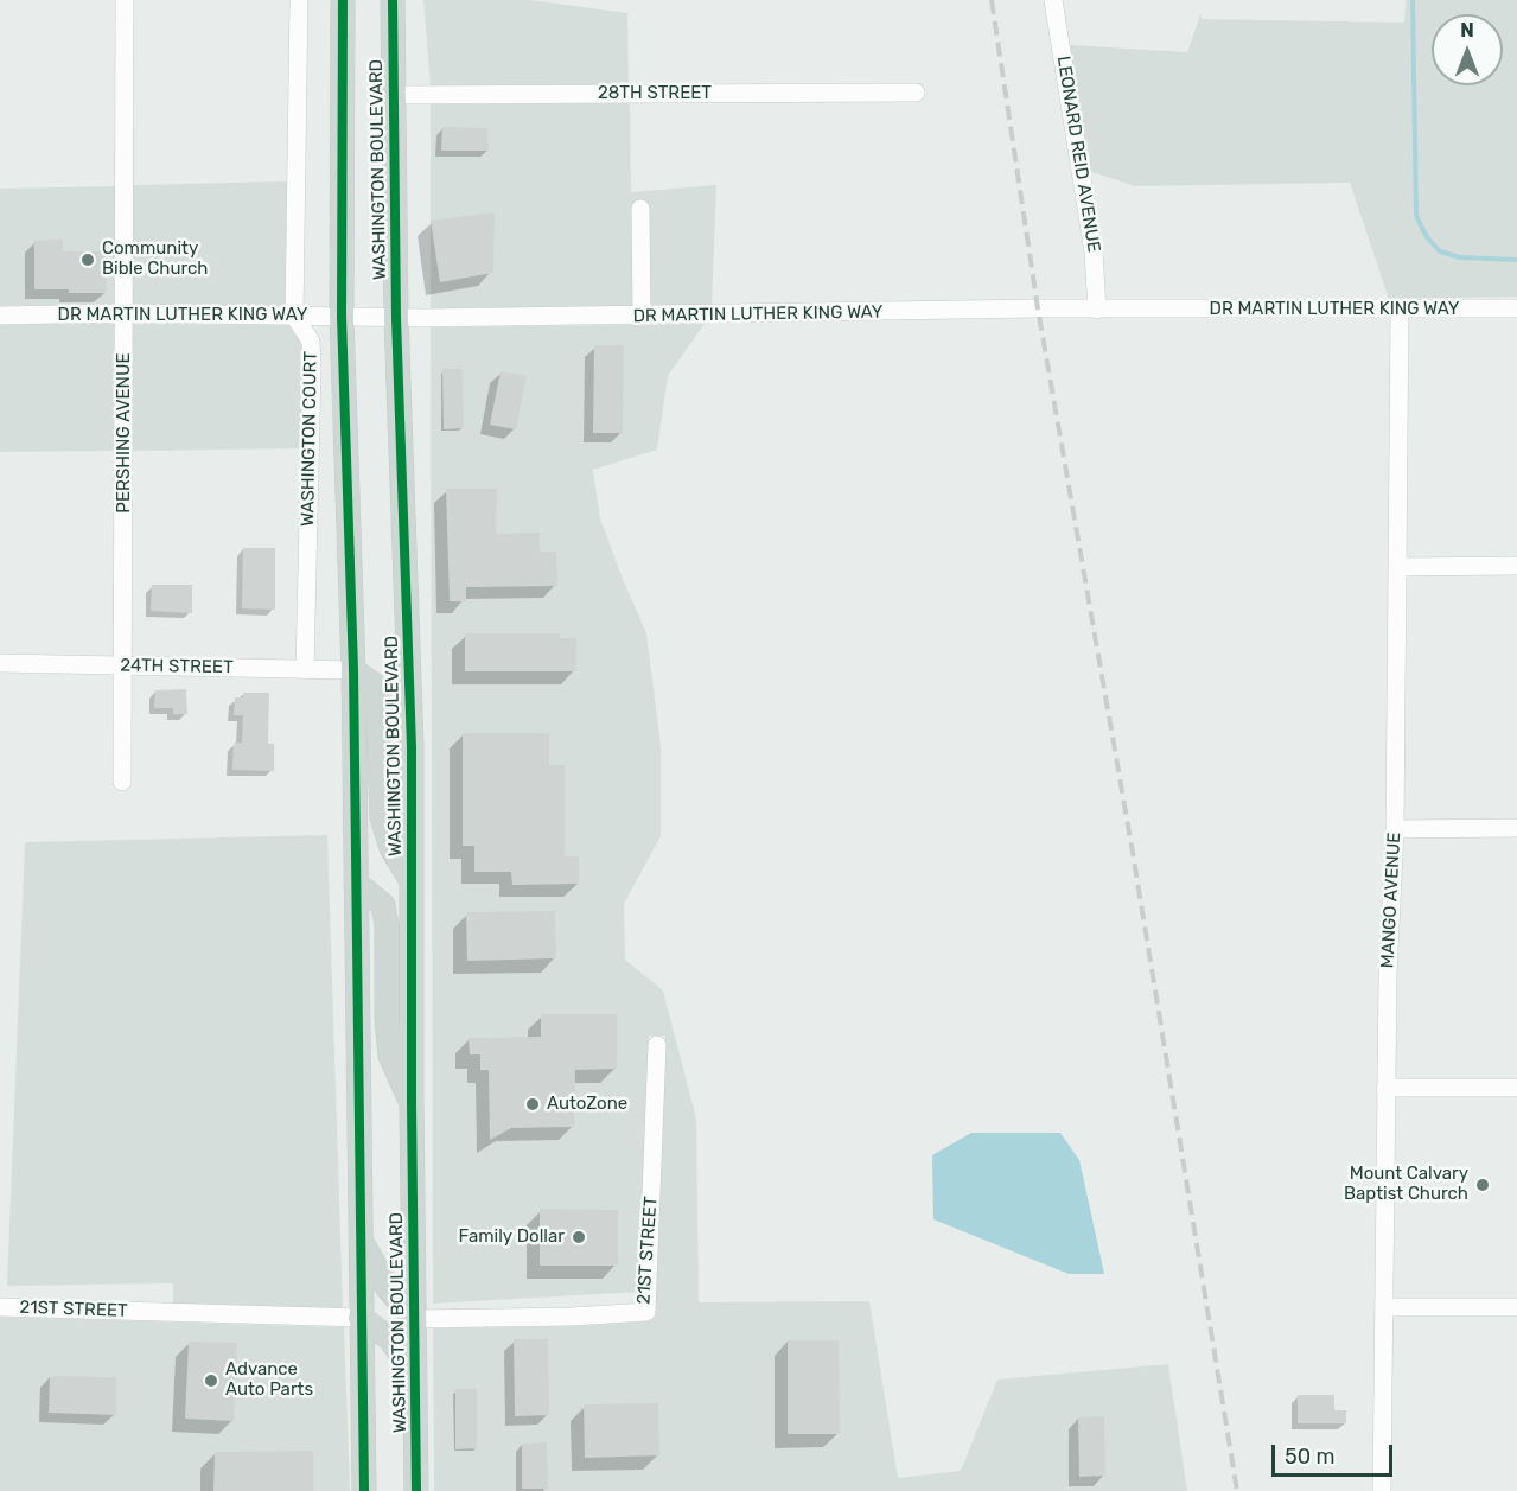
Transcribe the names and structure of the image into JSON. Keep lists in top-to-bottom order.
{
  "streets": {
    "main road": ["WASHINGTON BOULEVARD"],
    "street": [
      "28TH STREET",
      "LEONARD REID AVENUE",
      "DR MARTIN LUTHER KING WAY",
      "PERSHING AVENUE",
      "WASHINGTON COURT",
      "24TH STREET",
      "MANGO AVENUE",
      "21ST STREET"
    ]
  },
  "crossings": [
    ["28TH STREET", "WASHINGTON BOULEVARD"],
    ["LEONARD REID AVENUE", "DR MARTIN LUTHER KING WAY"],
    ["WASHINGTON BOULEVARD", "DR MARTIN LUTHER KING WAY"],
    ["WASHINGTON BOULEVARD", "24TH STREET"],
    ["WASHINGTON BOULEVARD", "21ST STREET"],
    ["DR MARTIN LUTHER KING WAY", "PERSHING AVENUE"],
    ["DR MARTIN LUTHER KING WAY", "WASHINGTON COURT"],
    ["DR MARTIN LUTHER KING WAY", "MANGO AVENUE"],
    ["PERSHING AVENUE", "24TH STREET"],
    ["WASHINGTON COURT", "24TH STREET"]
  ],
  "places": [
    "Community Bible Church",
    "AutoZone",
    "Mount Calvary Baptist Church",
    "Family Dollar",
    "Advance Auto Parts"
  ],
  "scale_bar": "50 m",
  "north": "top"
}
